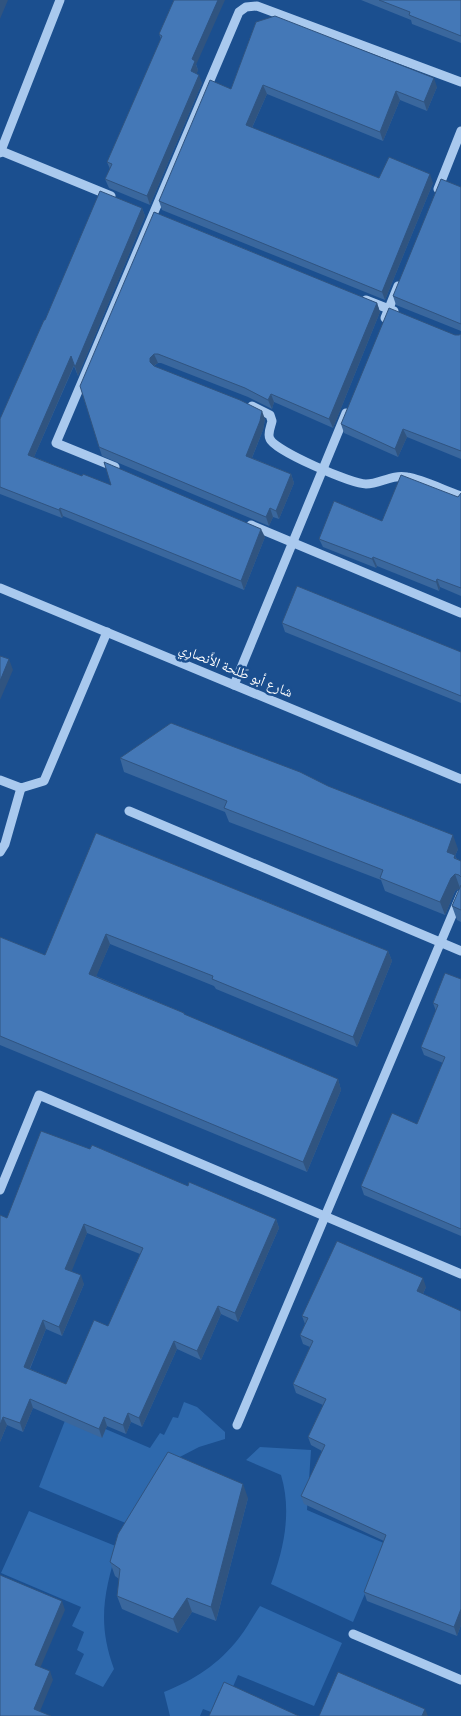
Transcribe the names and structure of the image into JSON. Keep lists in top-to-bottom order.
{
  "streets": {
    "street": ["شارع أبو طَلحة الأَنصارِي"]
  }
}
